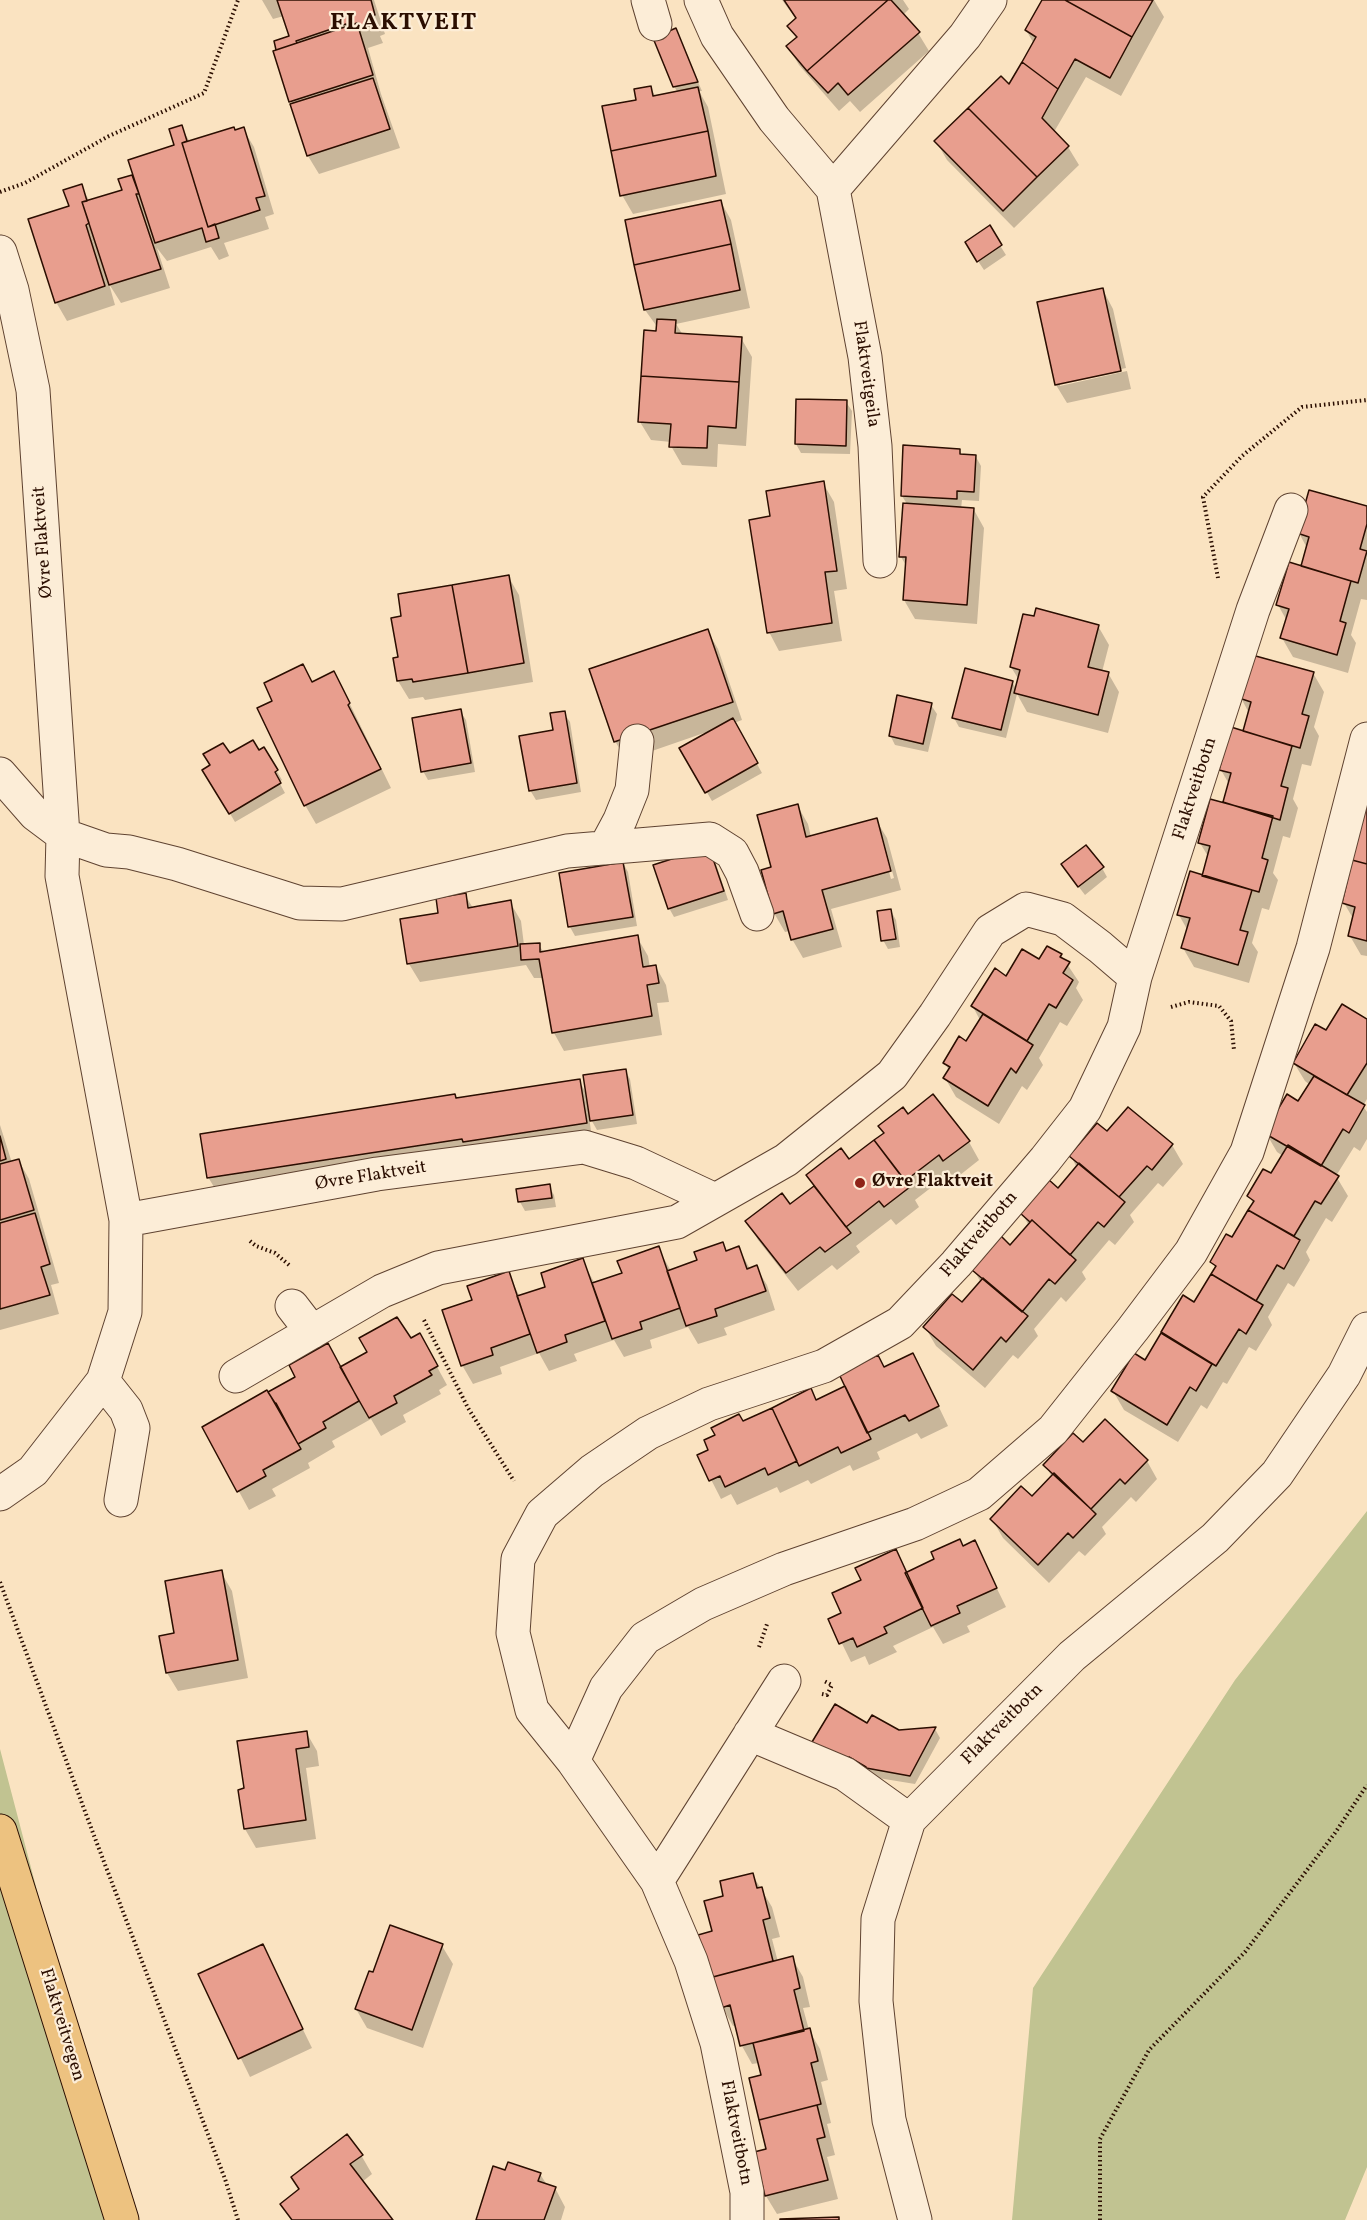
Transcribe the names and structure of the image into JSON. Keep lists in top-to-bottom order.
{
  "streets": {
    "main road": ["Flaktveitvegen"],
    "street": ["Flaktveitgeila", "Øvre Flaktveit", "Flaktveitbotn"]
  },
  "districts": ["FLAKTVEIT"],
  "places": ["Øvre Flaktveit"]
}
